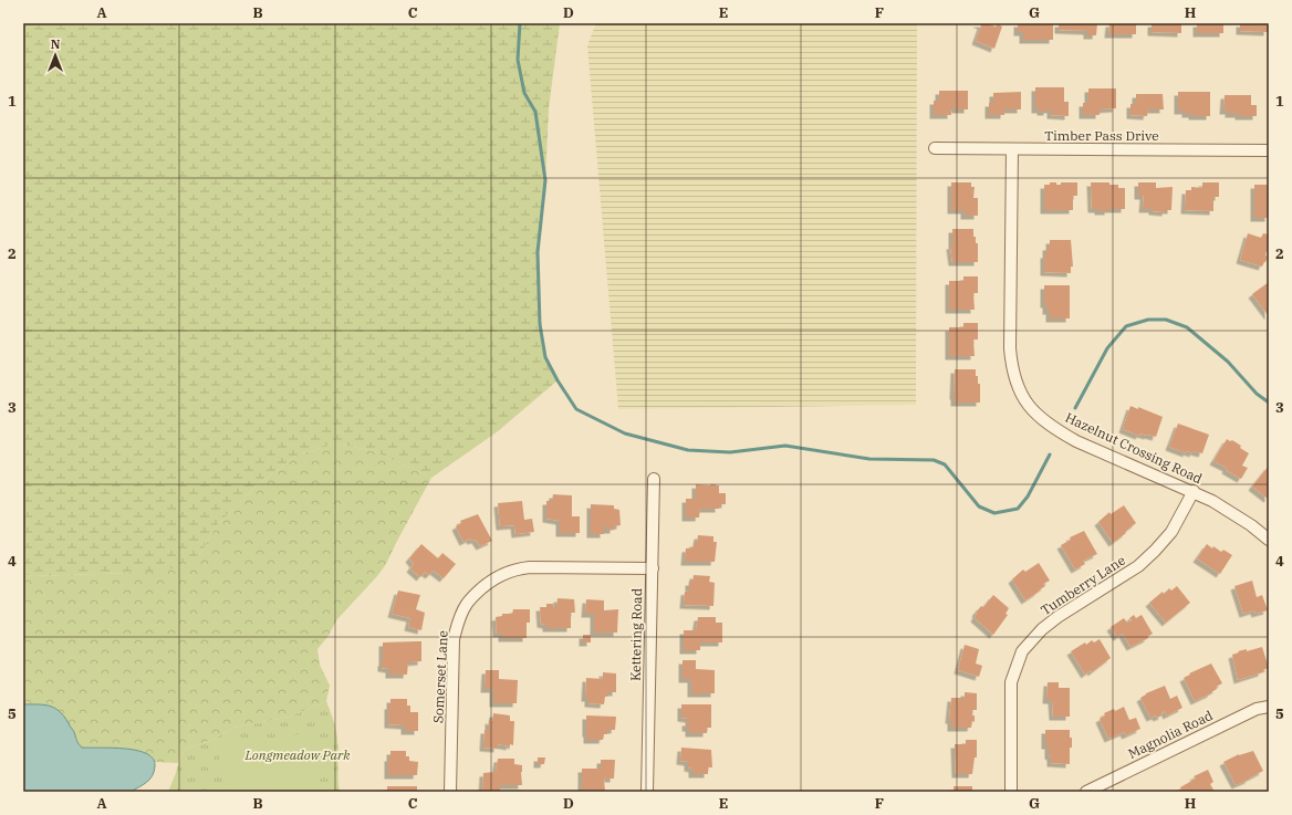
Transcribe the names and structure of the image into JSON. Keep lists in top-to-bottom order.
{
  "streets": {
    "street": [
      "Timber Pass Drive",
      "Hazelnut Crossing Road",
      "Tumberry Lane",
      "Kettering Road",
      "Somerset Lane",
      "Magnolia Road"
    ]
  },
  "crossings": [
    ["Timber Pass Drive", "Hazelnut Crossing Road"],
    ["Hazelnut Crossing Road", "Tumberry Lane"],
    ["Kettering Road", "Somerset Lane"]
  ],
  "parks": ["Longmeadow Park"],
  "north": "top",
  "grid": {
    "columns": [
      "A",
      "B",
      "C",
      "D",
      "E",
      "F",
      "G",
      "H"
    ],
    "rows": [
      "1",
      "2",
      "3",
      "4",
      "5"
    ]
  }
}
